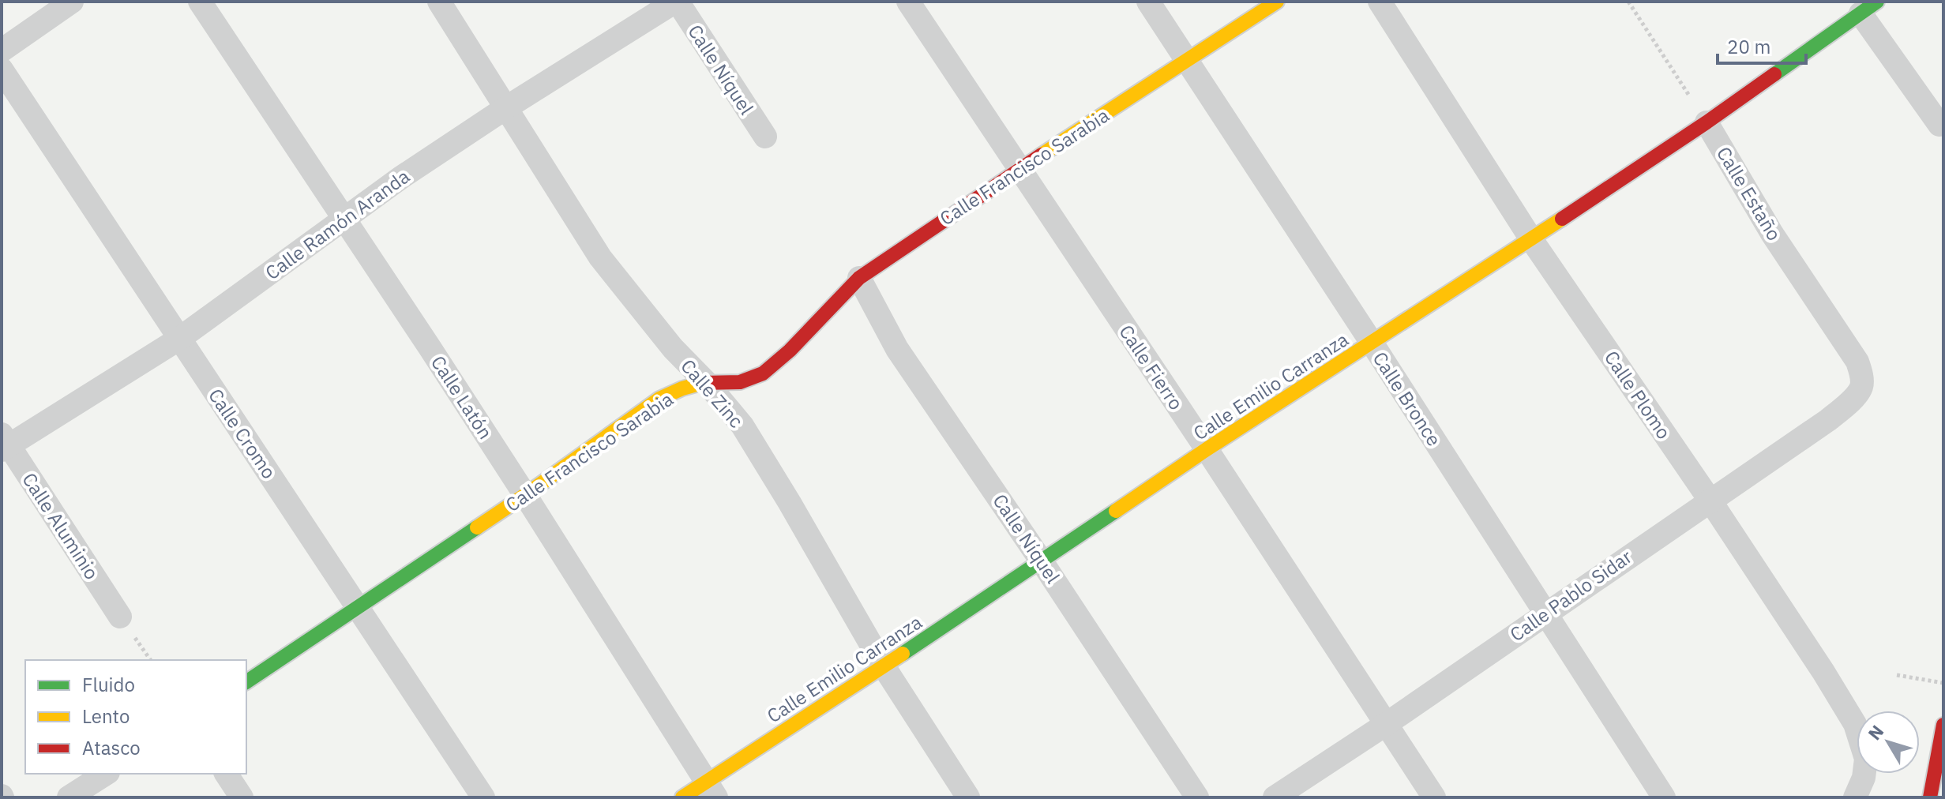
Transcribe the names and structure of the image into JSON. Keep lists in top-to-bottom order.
{
  "streets": {
    "street": [
      "Calle Níquel",
      "Calle Francisco Sarabia",
      "Calle Estaño",
      "Calle Ramón Aranda",
      "Calle Fierro",
      "Calle Emilio Carranza",
      "Calle Zinc",
      "Calle Plomo",
      "Calle Latón",
      "Calle Bronce",
      "Calle Cromo",
      "Calle Aluminio",
      "Calle Pablo Sidar"
    ]
  },
  "crossings": [
    ["Calle Níquel", "Calle Francisco Sarabia"],
    ["Calle Níquel", "Calle Ramón Aranda"],
    ["Calle Níquel", "Calle Emilio Carranza"],
    ["Calle Francisco Sarabia", "Calle Fierro"],
    ["Calle Francisco Sarabia", "Calle Zinc"],
    ["Calle Francisco Sarabia", "Calle Latón"],
    ["Calle Francisco Sarabia", "Calle Bronce"],
    ["Calle Francisco Sarabia", "Calle Cromo"],
    ["Calle Estaño", "Calle Emilio Carranza"],
    ["Calle Estaño", "Calle Pablo Sidar"],
    ["Calle Ramón Aranda", "Calle Zinc"],
    ["Calle Ramón Aranda", "Calle Latón"],
    ["Calle Ramón Aranda", "Calle Cromo"],
    ["Calle Ramón Aranda", "Calle Aluminio"],
    ["Calle Fierro", "Calle Emilio Carranza"],
    ["Calle Fierro", "Calle Pablo Sidar"],
    ["Calle Emilio Carranza", "Calle Zinc"],
    ["Calle Emilio Carranza", "Calle Plomo"],
    ["Calle Emilio Carranza", "Calle Latón"],
    ["Calle Emilio Carranza", "Calle Bronce"],
    ["Calle Plomo", "Calle Pablo Sidar"],
    ["Calle Bronce", "Calle Pablo Sidar"]
  ],
  "legend": ["Fluido", "Lento", "Atasco"],
  "scale_bar": "20 m",
  "north": "top left"
}
